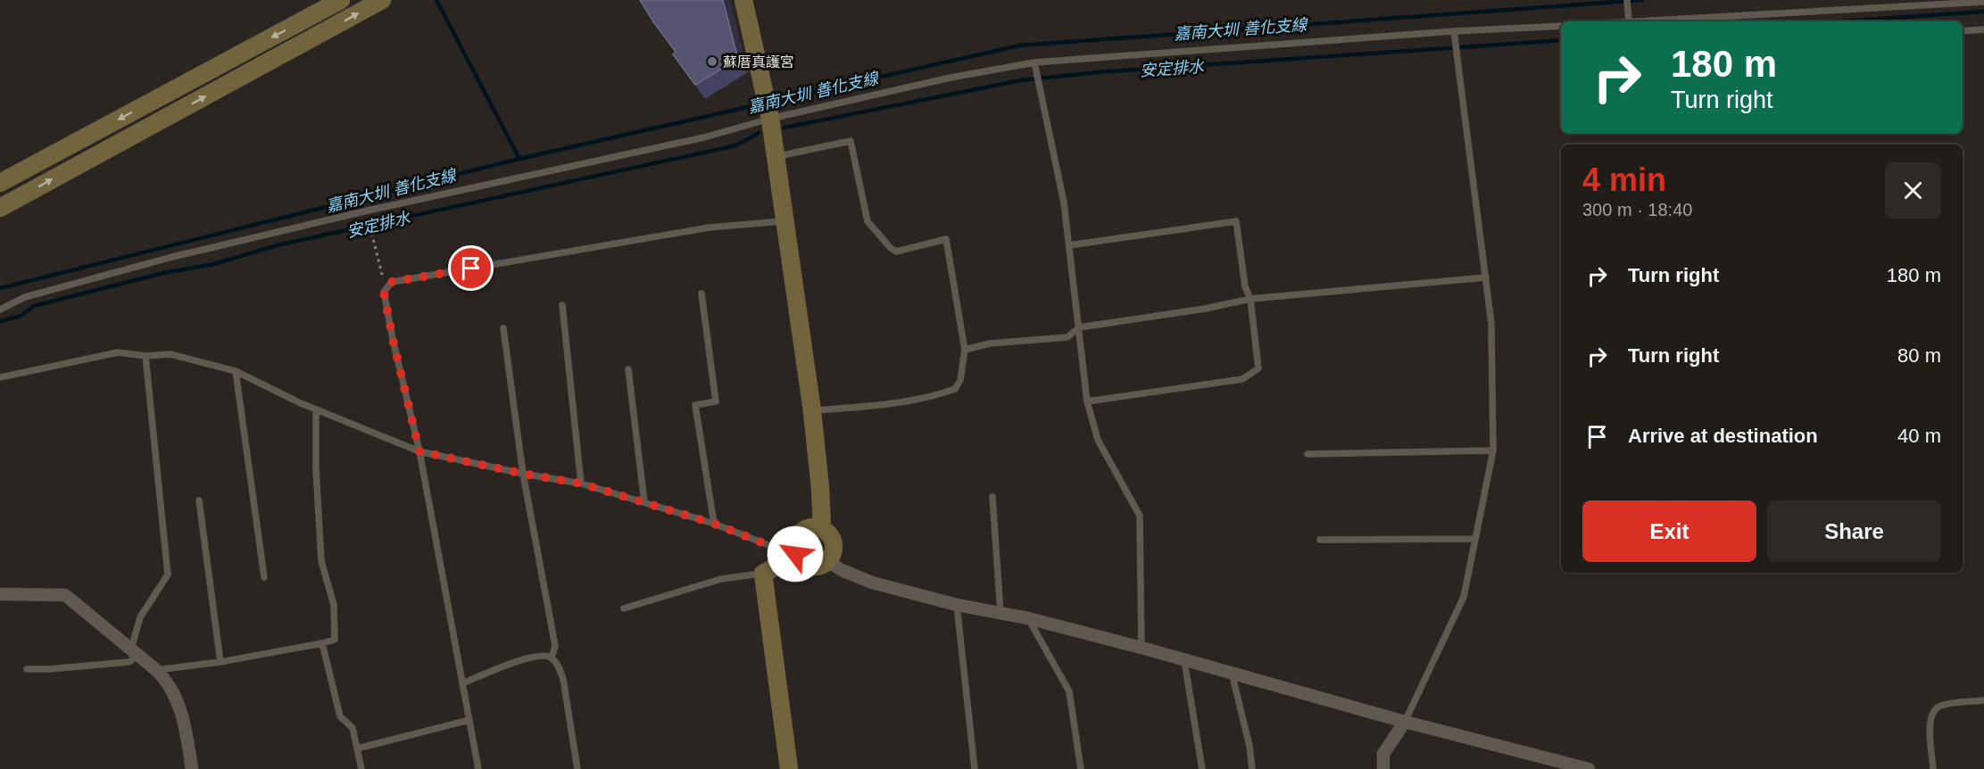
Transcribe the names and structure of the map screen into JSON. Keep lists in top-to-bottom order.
{
  "water": ["嘉南大圳 善化支線", "安定排水"],
  "places": ["蘇厝真護宮"],
  "page": {
    "turn": ["180 m", "Turn right"],
    "heading": ["4 min", "300 m · 18:40"],
    "list": [
      {
        "name": "Turn right",
        "value": "180 m"
      },
      {
        "name": "Turn right",
        "value": "80 m"
      },
      {
        "name": "Arrive at destination",
        "value": "40 m"
      }
    ],
    "buttons": ["Exit", "Share"]
  }
}
